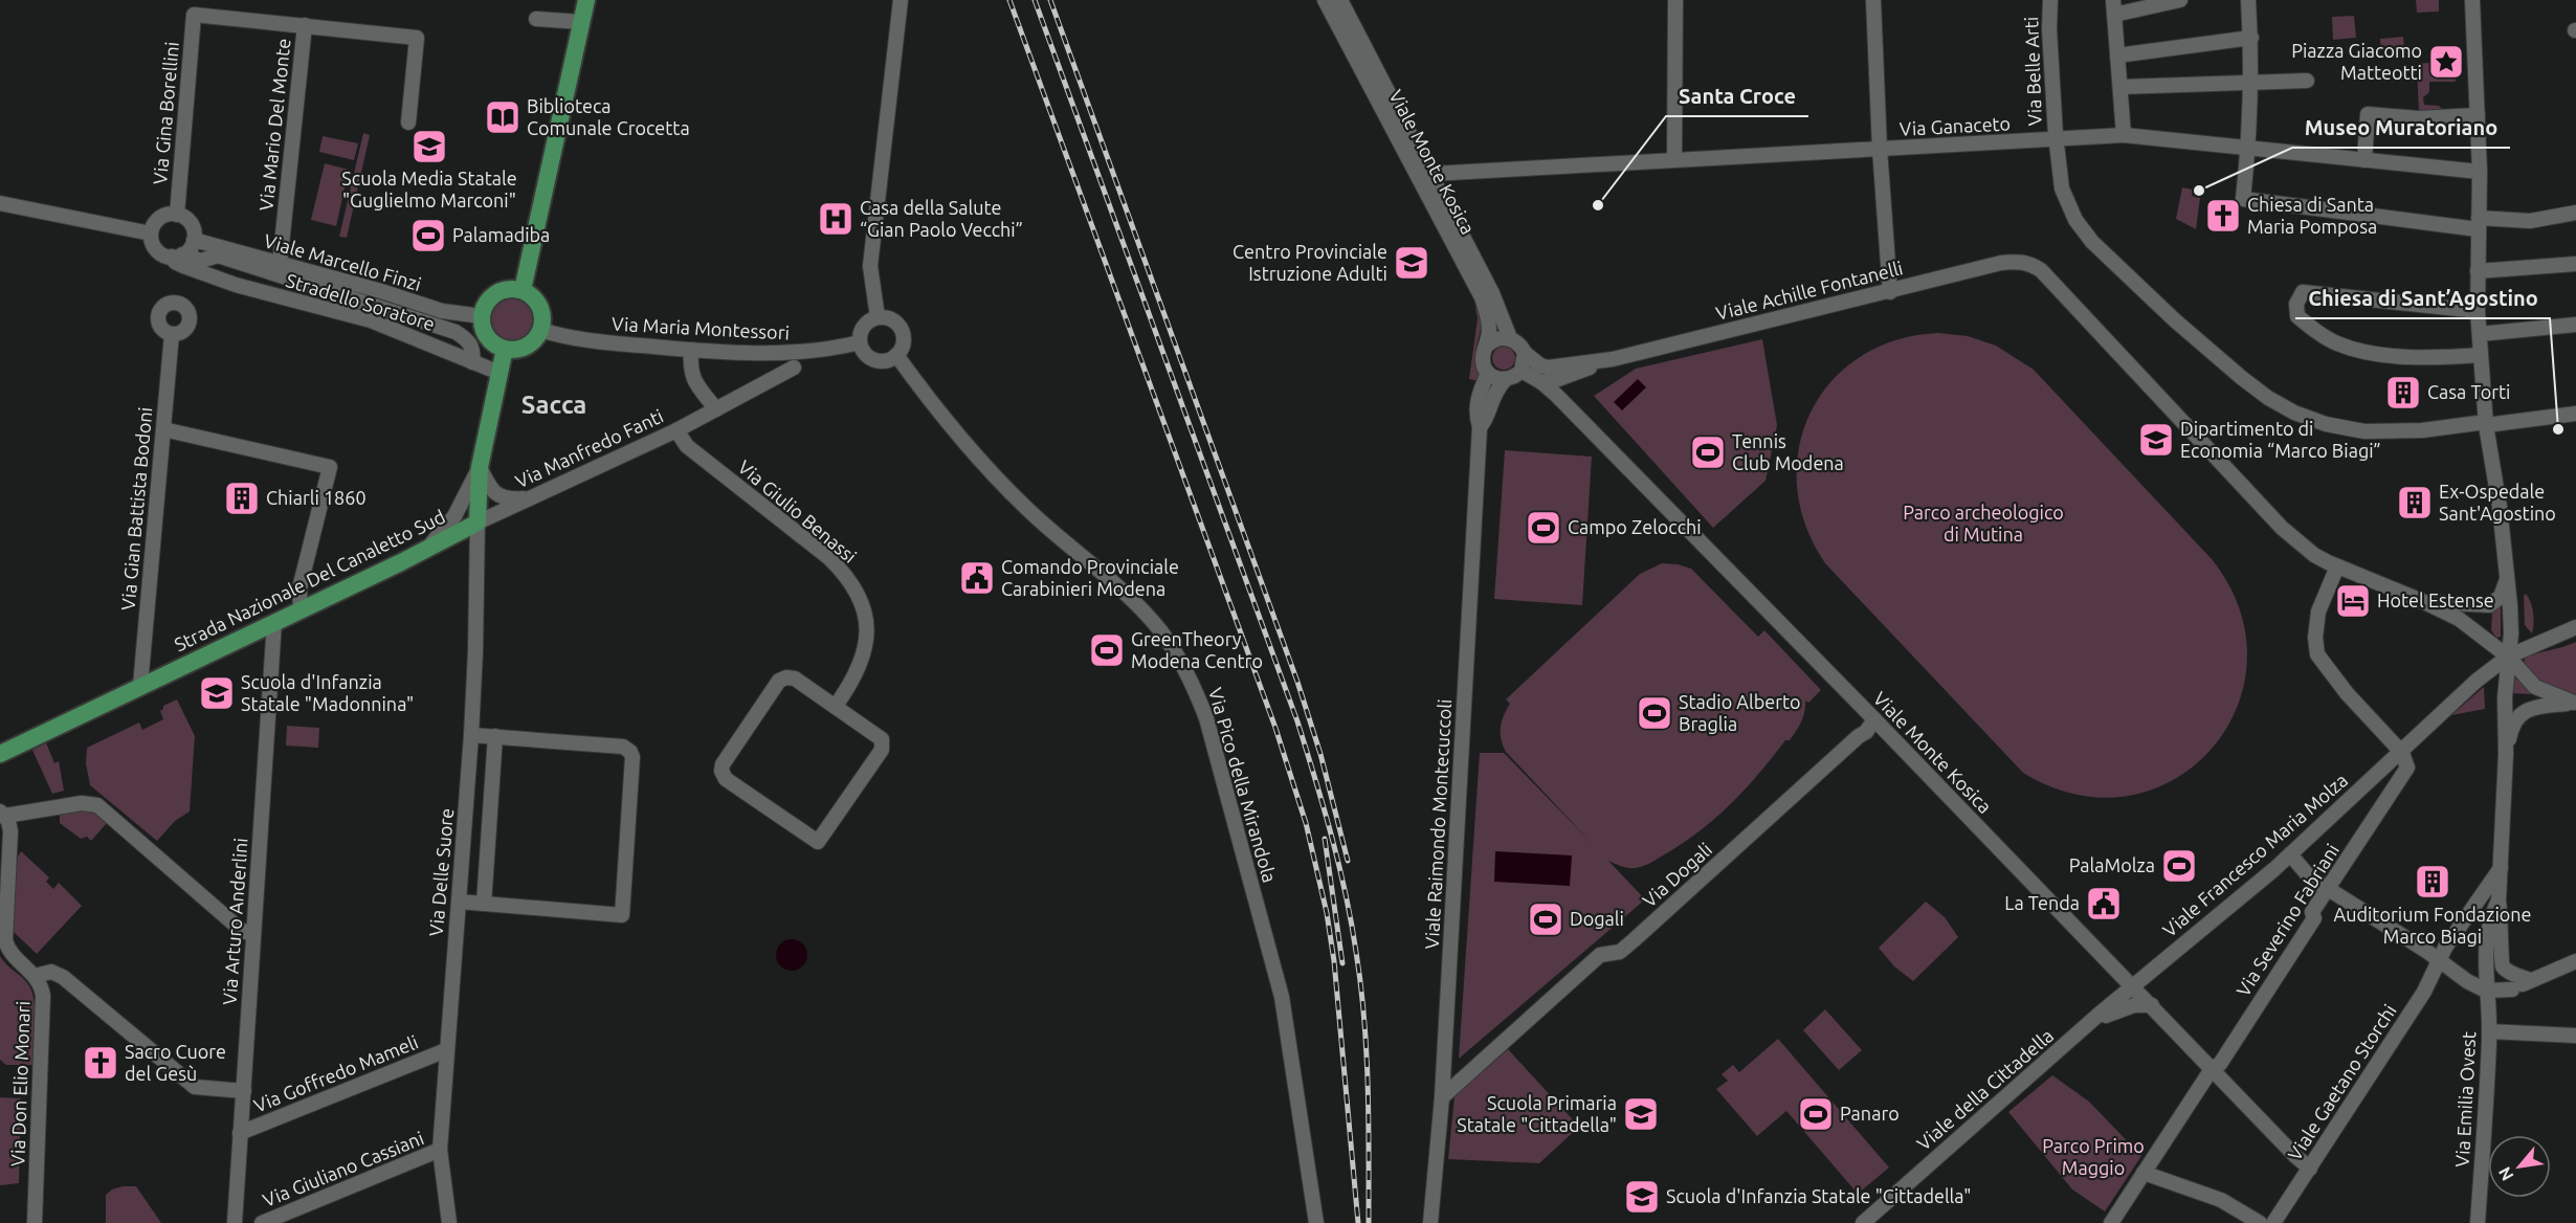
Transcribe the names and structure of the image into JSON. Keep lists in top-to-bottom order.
{
  "streets": {
    "main road": ["Strada Nazionale Del Canaletto Sud"],
    "street": [
      "Via Belle Arti",
      "Via Gina Borellini",
      "Via Mario Del Monte",
      "Via Ganaceto",
      "Viale Monte Kosica",
      "Viale Marcello Finzi",
      "Viale Achille Fontanelli",
      "Stradello Soratore",
      "Via Maria Montessori",
      "Via Manfredo Fanti",
      "Via Gian Battista Bodoni",
      "Via Giulio Benassi",
      "Via Pico della Mirandola",
      "Viale Raimondo Montecuccoli",
      "Viale Francesco Maria Molza",
      "Via Delle Suore",
      "Via Dogali",
      "Via Severino Fabriani",
      "Via Arturo Anderlini",
      "Via Goffredo Mameli",
      "Viale Gaetano Storchi",
      "Via Don Elio Monari",
      "Viale della Cittadella",
      "Via Emilia Ovest",
      "Via Giuliano Cassiani"
    ]
  },
  "crossings": [
    ["Via Belle Arti", "Via Ganaceto"],
    ["Via Gina Borellini", "Via Mario Del Monte"],
    ["Via Gina Borellini", "Viale Marcello Finzi"],
    ["Via Gina Borellini", "Stradello Soratore"],
    ["Via Mario Del Monte", "Viale Marcello Finzi"],
    ["Via Ganaceto", "Viale Monte Kosica"],
    ["Viale Monte Kosica", "Viale Achille Fontanelli"],
    ["Viale Monte Kosica", "Viale Raimondo Montecuccoli"],
    ["Viale Monte Kosica", "Viale Francesco Maria Molza"],
    ["Viale Monte Kosica", "Via Dogali"],
    ["Viale Monte Kosica", "Via Severino Fabriani"],
    ["Viale Monte Kosica", "Viale Gaetano Storchi"],
    ["Viale Monte Kosica", "Viale della Cittadella"],
    ["Viale Marcello Finzi", "Stradello Soratore"],
    ["Viale Marcello Finzi", "Via Maria Montessori"],
    ["Viale Marcello Finzi", "Strada Nazionale Del Canaletto Sud"],
    ["Viale Achille Fontanelli", "Viale Raimondo Montecuccoli"],
    ["Stradello Soratore", "Strada Nazionale Del Canaletto Sud"],
    ["Via Maria Montessori", "Strada Nazionale Del Canaletto Sud"],
    ["Via Maria Montessori", "Via Pico della Mirandola"],
    ["Via Manfredo Fanti", "Via Giulio Benassi"],
    ["Via Manfredo Fanti", "Strada Nazionale Del Canaletto Sud"],
    ["Via Manfredo Fanti", "Via Delle Suore"],
    ["Via Gian Battista Bodoni", "Strada Nazionale Del Canaletto Sud"],
    ["Strada Nazionale Del Canaletto Sud", "Via Delle Suore"],
    ["Strada Nazionale Del Canaletto Sud", "Via Arturo Anderlini"],
    ["Viale Raimondo Montecuccoli", "Via Dogali"],
    ["Viale Francesco Maria Molza", "Via Severino Fabriani"],
    ["Viale Francesco Maria Molza", "Viale della Cittadella"],
    ["Via Delle Suore", "Via Goffredo Mameli"],
    ["Via Delle Suore", "Via Giuliano Cassiani"],
    ["Via Arturo Anderlini", "Via Goffredo Mameli"]
  ],
  "districts": ["Sacca"],
  "parks": ["Parco archeologico di Mutina", "Parco Primo Maggio"],
  "places": {
    "place": ["Piazza Giacomo Matteotti"],
    "library": ["Biblioteca Comunale Crocetta"],
    "school or university": [
      "Scuola Media Statale \"Guglielmo Marconi\"",
      "Centro Provinciale Istruzione Adulti",
      "Dipartimento di Economia “Marco Biagi”",
      "Scuola d'Infanzia Statale \"Madonnina\"",
      "Scuola Primaria Statale \"Cittadella\"",
      "Scuola d'Infanzia Statale \"Cittadella\""
    ],
    "other": ["Museo Muratoriano", "Santa Croce", "Chiesa di Sant’Agostino"],
    "church": ["Chiesa di Santa Maria Pomposa", "Sacro Cuore del Gesù"],
    "hospital": ["Casa della Salute “Gian Paolo Vecchi”"],
    "sports": [
      "Palamadiba",
      "Tennis Club Modena",
      "Campo Zelocchi",
      "GreenTheory Modena Centro",
      "Stadio Alberto Braglia",
      "PalaMolza",
      "Dogali",
      "Panaro"
    ],
    "building": [
      "Casa Torti",
      "Chiarli 1860",
      "Ex-Ospedale Sant'Agostino",
      "Auditorium Fondazione Marco Biagi"
    ],
    "public building": ["Comando Provinciale Carabinieri Modena", "La Tenda"],
    "hotel": ["Hotel Estense"]
  },
  "north": "bottom left"
}
